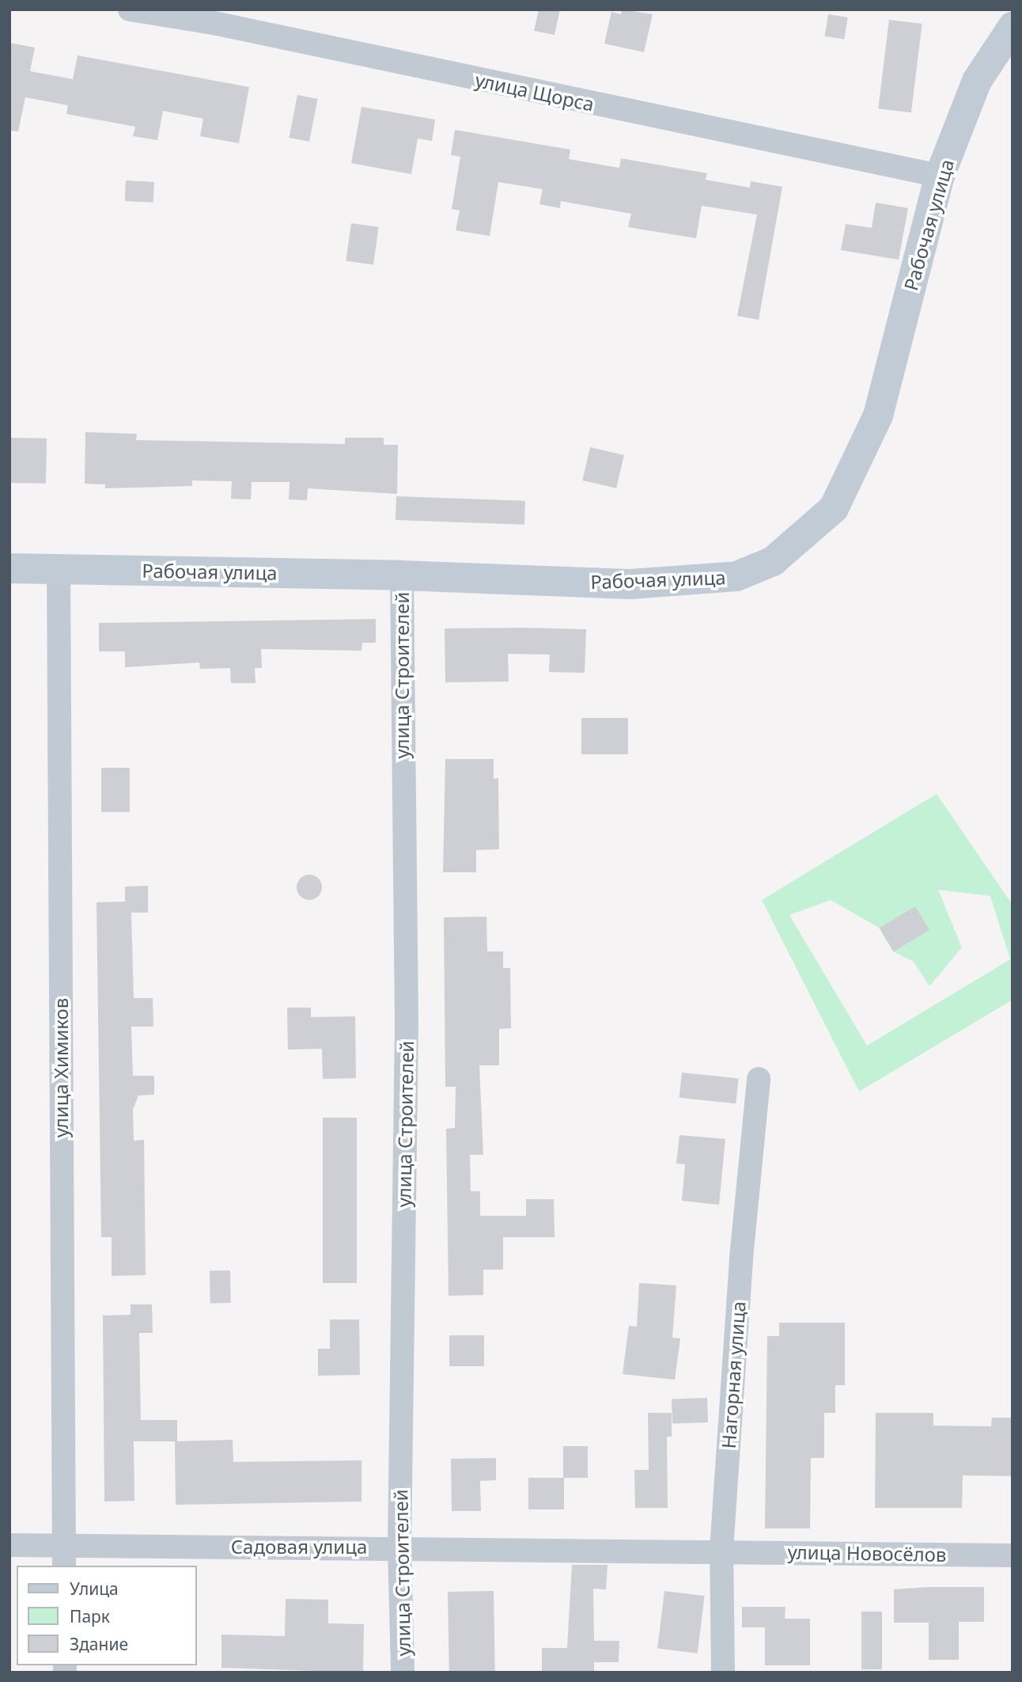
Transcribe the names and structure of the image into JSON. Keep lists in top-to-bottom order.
{
  "streets": {
    "main road": ["Рабочая улица"],
    "street": [
      "улица Щорса",
      "улица Строителей",
      "улица Химиков",
      "Нагорная улица",
      "Садовая улица",
      "улица Новосёлов"
    ]
  },
  "crossings": [
    ["улица Щорса", "Рабочая улица"],
    ["Рабочая улица", "улица Строителей"],
    ["Рабочая улица", "улица Химиков"],
    ["улица Строителей", "Садовая улица"],
    ["улица Химиков", "Садовая улица"],
    ["Нагорная улица", "Садовая улица"],
    ["Нагорная улица", "улица Новосёлов"],
    ["Садовая улица", "улица Новосёлов"]
  ],
  "legend": ["Улица", "Парк", "Здание"]
}
